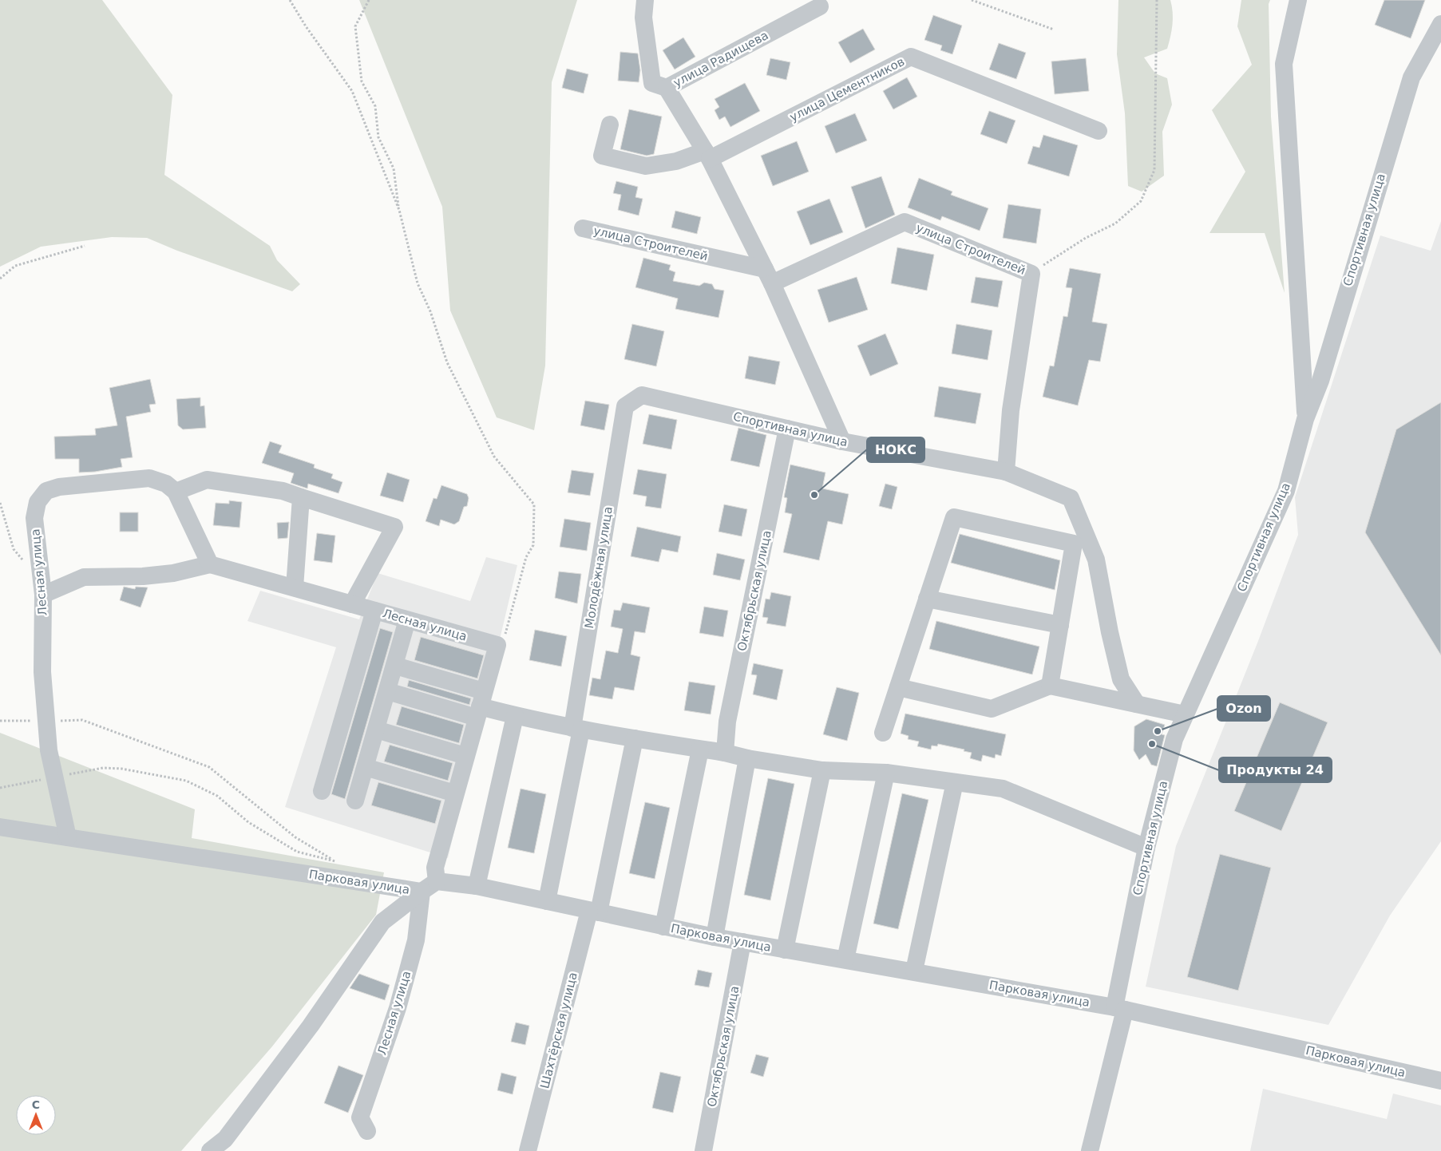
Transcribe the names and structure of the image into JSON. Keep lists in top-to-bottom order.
{
  "streets": {
    "street": [
      "улица Радищева",
      "улица Цементников",
      "Спортивная улица",
      "улица Строителей",
      "Молодёжная улица",
      "Лесная улица",
      "Октябрьская улица",
      "Парковая улица",
      "Шахтёрская улица"
    ]
  },
  "crossings": [
    ["Спортивная улица", "улица Строителей"],
    ["Спортивная улица", "Молодёжная улица"],
    ["Спортивная улица", "Октябрьская улица"],
    ["Спортивная улица", "Парковая улица"],
    ["Молодёжная улица", "Парковая улица"],
    ["Лесная улица", "Парковая улица"],
    ["Октябрьская улица", "Парковая улица"],
    ["Парковая улица", "Шахтёрская улица"]
  ],
  "places": ["НОКС", "Ozon", "Продукты 24"],
  "north": "top"
}
